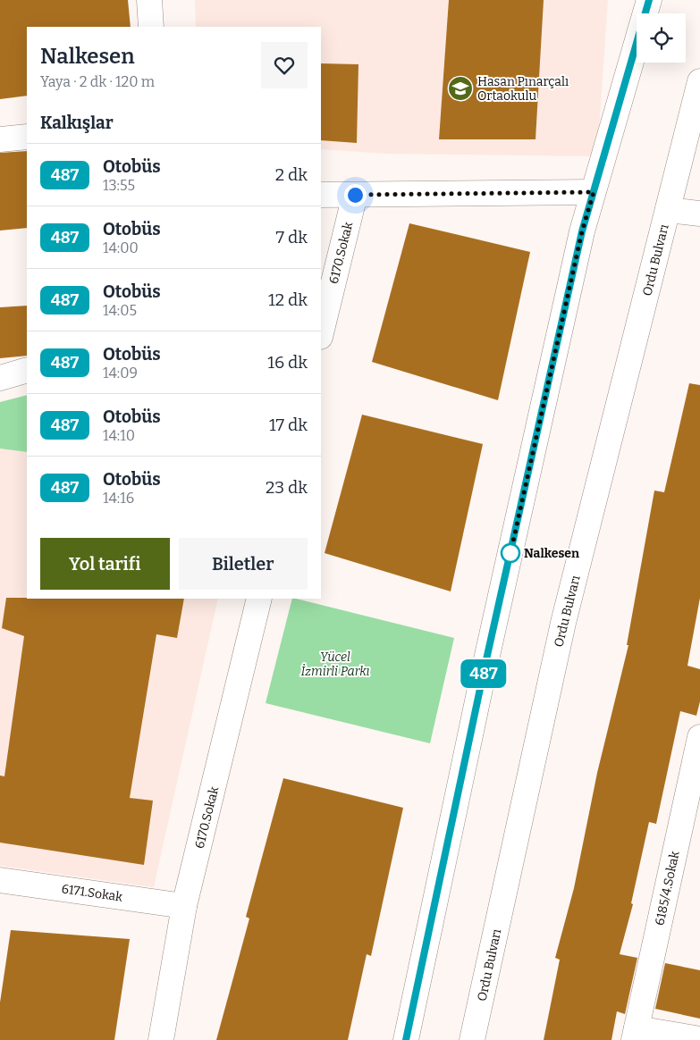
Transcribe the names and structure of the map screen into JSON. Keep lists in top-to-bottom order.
{
  "streets": {
    "main road": [
      "6170.Sokak",
      "Ordu Bulvarı",
      "6185/4.Sokak",
      "6171.Sokak"
    ]
  },
  "crossings": [
    ["6170.Sokak", "6171.Sokak"]
  ],
  "parks": ["Yücel İzmirli Parkı"],
  "places": {
    "school or university": ["Hasan Pınarçalı Ortaokulu"],
    "other": ["Nalkesen"]
  },
  "lines": ["bus line 487"],
  "page": {
    "on_map": "487",
    "heading": [
      ["Nalkesen", "Yaya · 2 dk · 120 m"],
      "Kalkışlar"
    ],
    "list": [
      {
        "mark": "487",
        "name": "Otobüs",
        "note": "13:55",
        "value": "2 dk"
      },
      {
        "mark": "487",
        "name": "Otobüs",
        "note": "14:00",
        "value": "7 dk"
      },
      {
        "mark": "487",
        "name": "Otobüs",
        "note": "14:05",
        "value": "12 dk"
      },
      {
        "mark": "487",
        "name": "Otobüs",
        "note": "14:09",
        "value": "16 dk"
      },
      {
        "mark": "487",
        "name": "Otobüs",
        "note": "14:10",
        "value": "17 dk"
      },
      {
        "mark": "487",
        "name": "Otobüs",
        "note": "14:16",
        "value": "23 dk"
      }
    ],
    "buttons": ["Yol tarifi", "Biletler"]
  }
}
